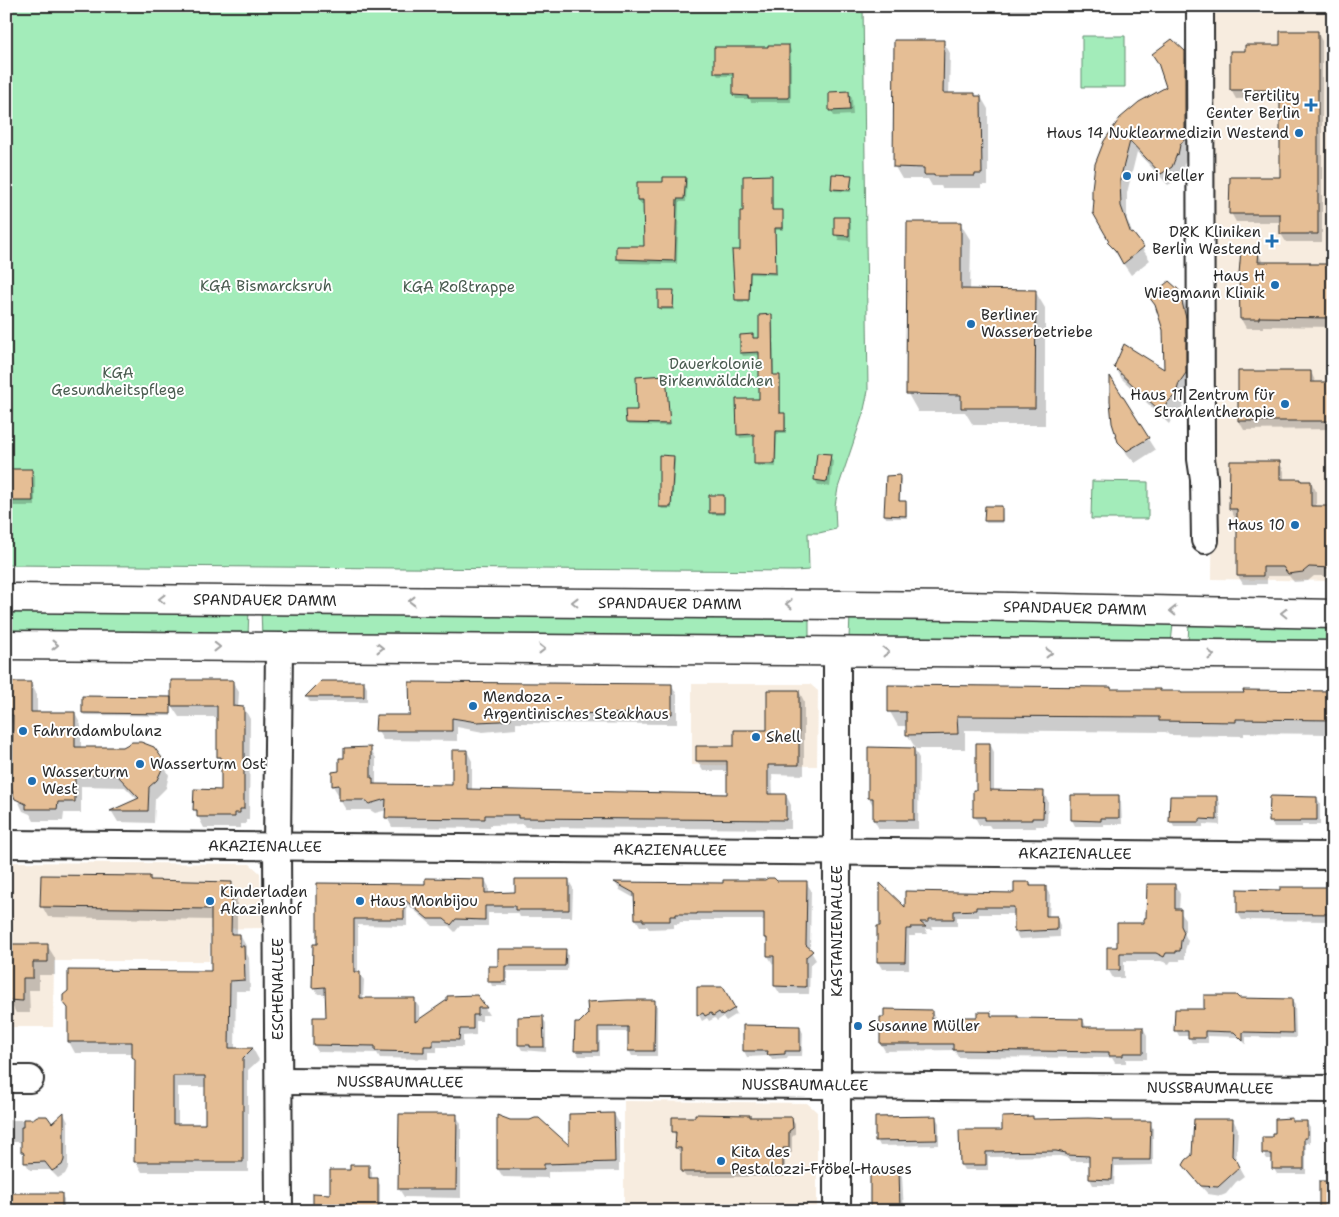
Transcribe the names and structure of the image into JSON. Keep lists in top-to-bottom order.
{
  "streets": {
    "main road": ["SPANDAUER DAMM"],
    "street": [
      "AKAZIENALLEE",
      "KASTANIENALLEE",
      "ESCHENALLEE",
      "NUSSBAUMALLEE"
    ]
  },
  "crossings": [
    ["AKAZIENALLEE", "KASTANIENALLEE"],
    ["AKAZIENALLEE", "ESCHENALLEE"],
    ["KASTANIENALLEE", "NUSSBAUMALLEE"],
    ["ESCHENALLEE", "NUSSBAUMALLEE"]
  ],
  "parks": [
    "KGA Bismarcksruh",
    "KGA Roßtrappe",
    "Dauerkolonie Birkenwäldchen",
    "KGA Gesundheitspflege"
  ],
  "places": {
    "health": ["Fertility Center Berlin", "DRK Kliniken Berlin Westend"],
    "other": [
      "Haus 14 Nuklearmedizin Westend",
      "uni keller",
      "Haus H Wiegmann Klinik",
      "Berliner Wasserbetriebe",
      "Haus 11 Zentrum für Strahlentherapie",
      "Haus 10",
      "Mendoza - Argentinisches Steakhaus",
      "Fahrradambulanz",
      "Shell",
      "Wasserturm Ost",
      "Wasserturm West",
      "Kinderladen Akazienhof",
      "Haus Monbijou",
      "Susanne Müller",
      "Kita des Pestalozzi-Fröbel-Hauses"
    ]
  }
}
